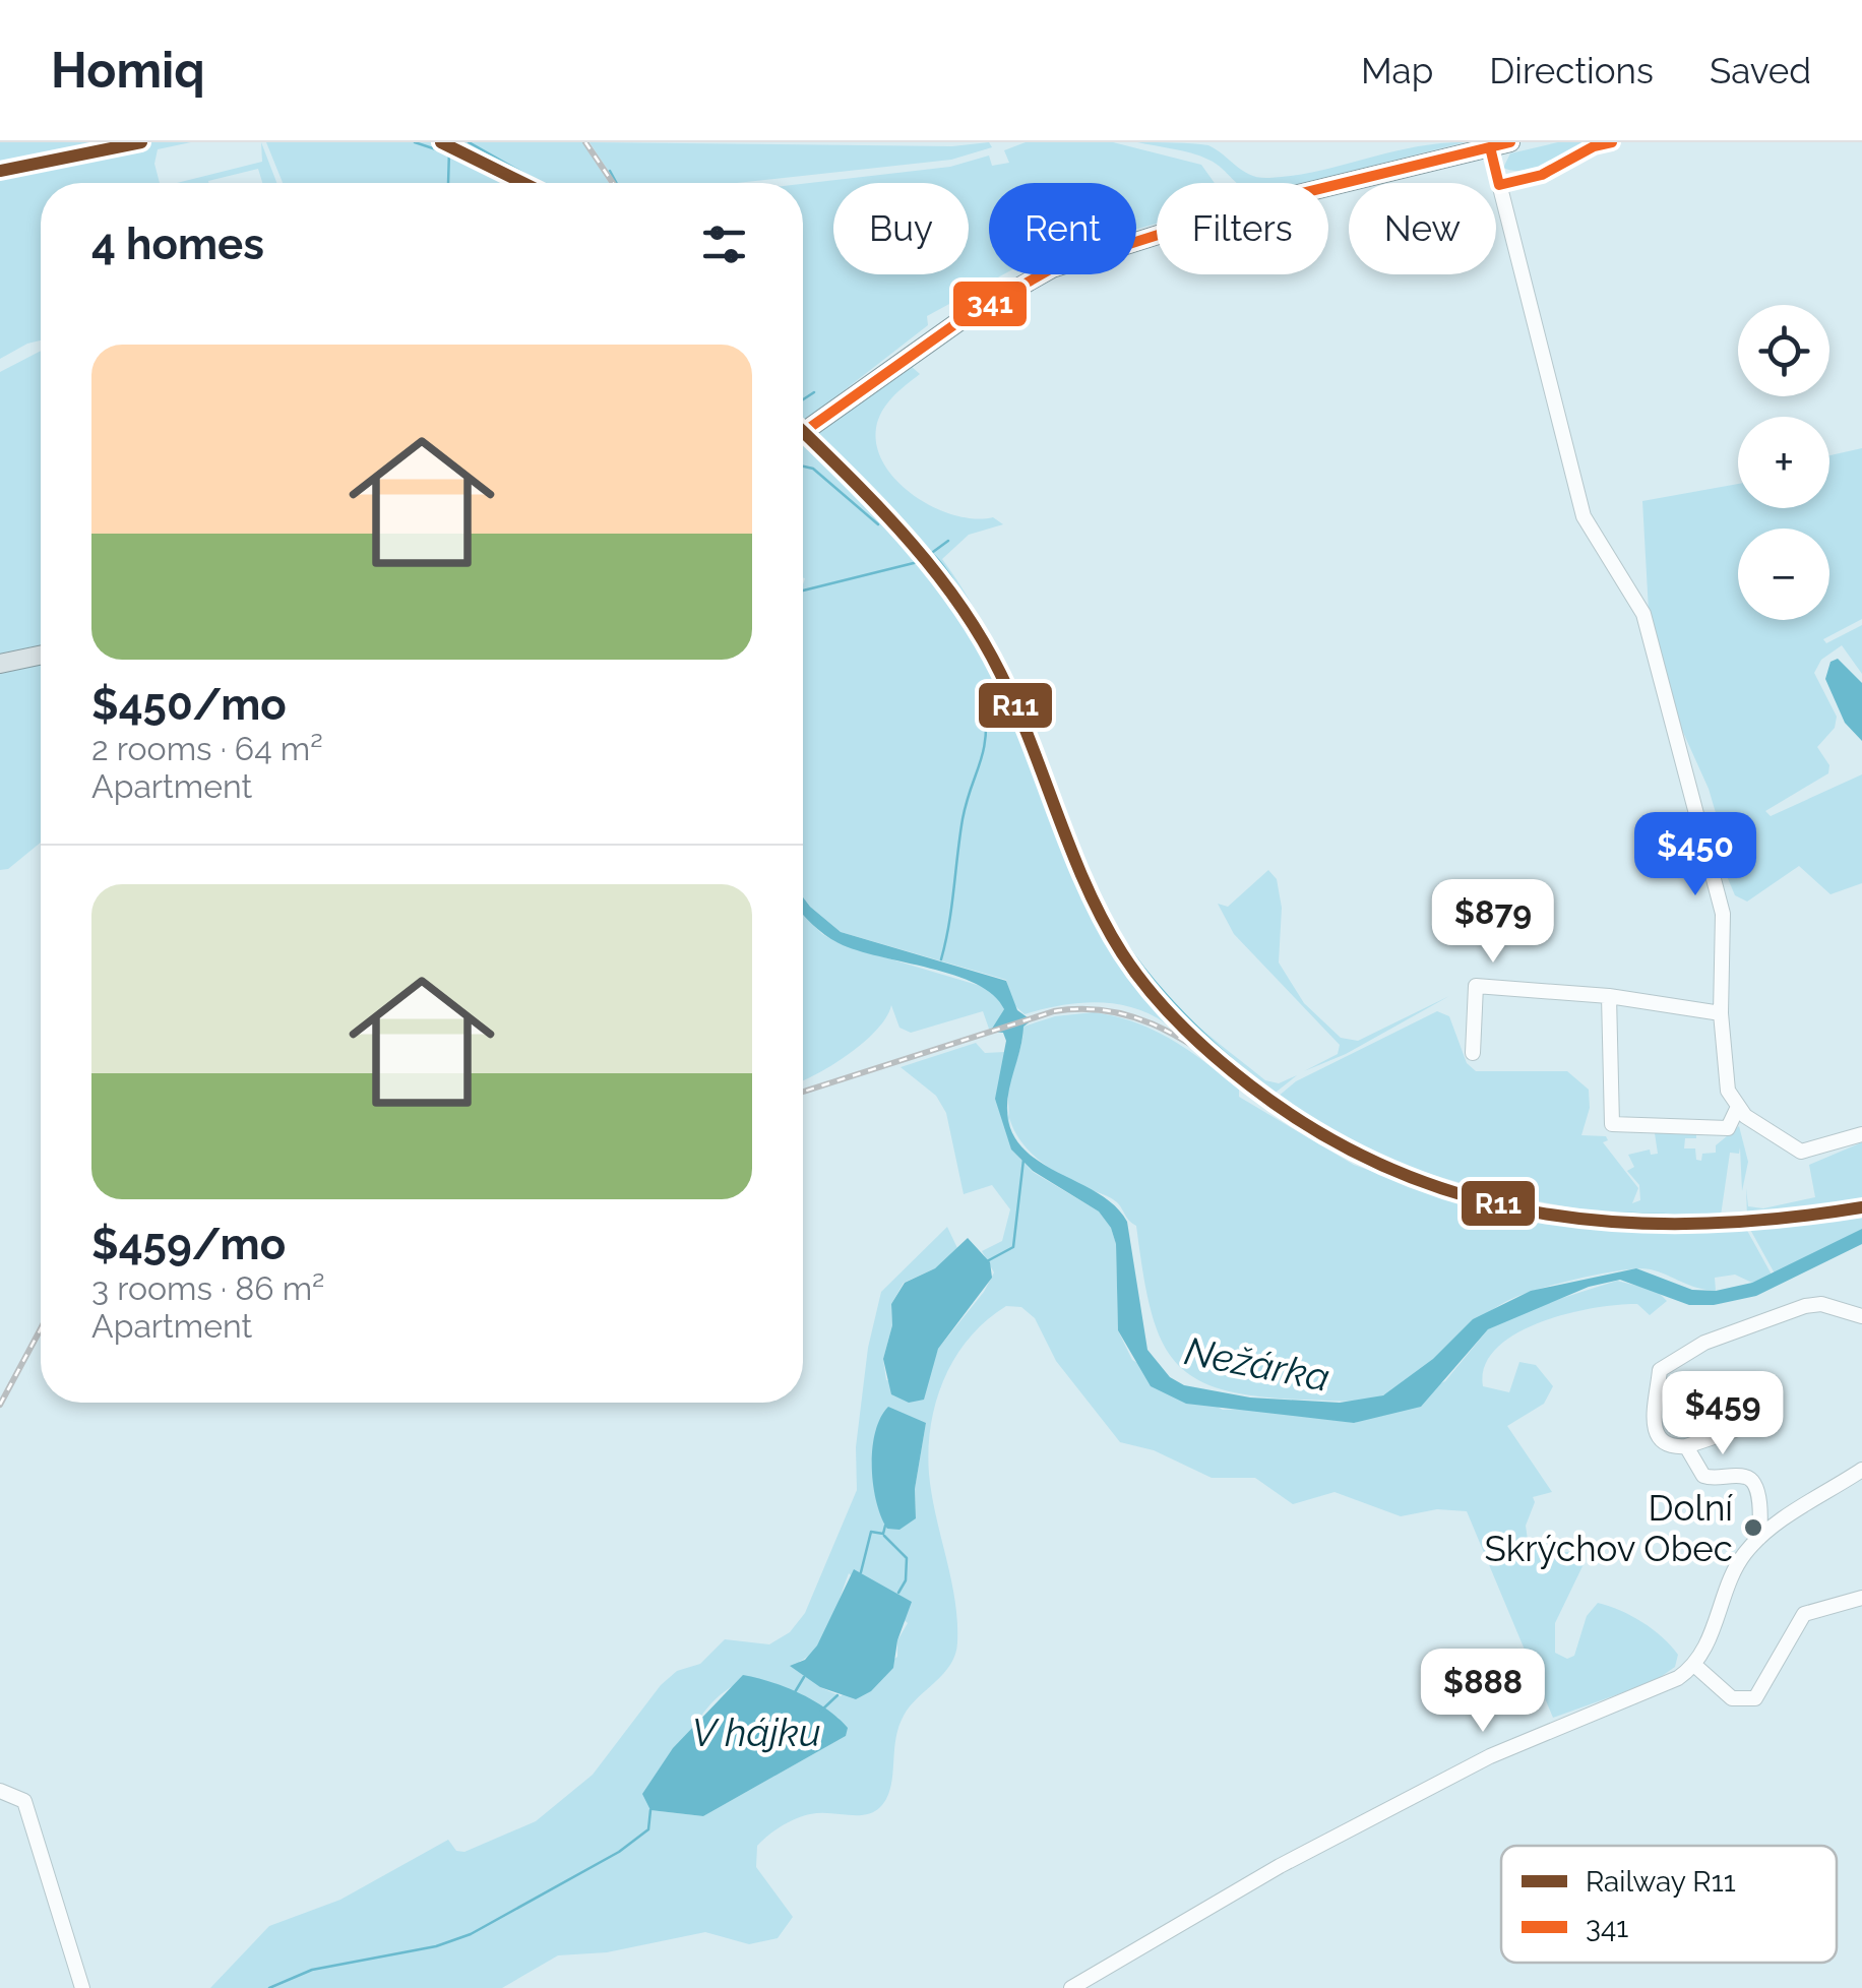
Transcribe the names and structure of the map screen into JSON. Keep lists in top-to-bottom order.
{
  "water": ["Nežárka", "V hájku"],
  "places": ["Dolní Skrýchov Obec"],
  "lines": ["rail line R11", "transit line 341"],
  "legend": ["Railway R11", "341"],
  "page": {
    "header": "Homiq",
    "nav": ["Map", "Directions", "Saved"],
    "chip": [
      "Buy",
      "Rent",
      "Filters",
      "New"
    ],
    "heading": "4 homes",
    "map_buttons": ["+", "−"],
    "list": [
      {
        "name": "$450/mo",
        "note": "2 rooms · 64 m² · Apartment"
      },
      {
        "name": "$459/mo",
        "note": "3 rooms · 86 m² · Apartment"
      }
    ],
    "price": [
      "$450",
      "$879",
      "$459",
      "$888"
    ]
  }
}
